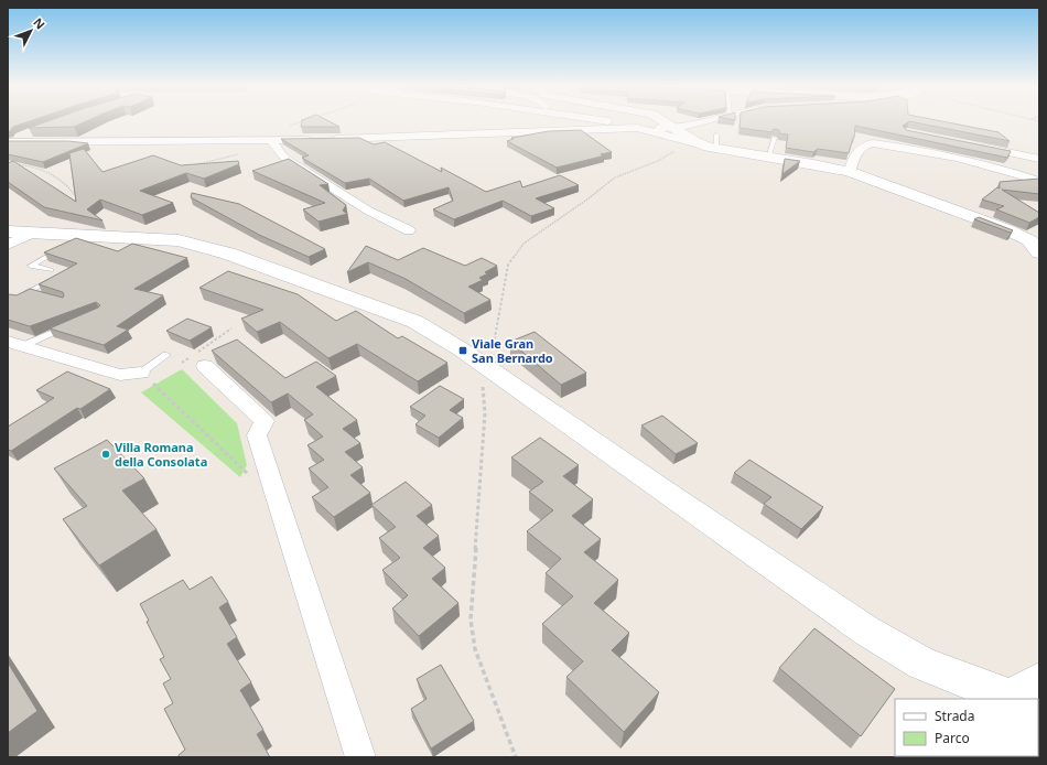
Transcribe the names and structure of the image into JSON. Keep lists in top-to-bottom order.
{
  "places": {
    "transit": ["Viale Gran San Bernardo"],
    "other": ["Villa Romana della Consolata"]
  },
  "legend": ["Strada", "Parco"],
  "north": "top right"
}
